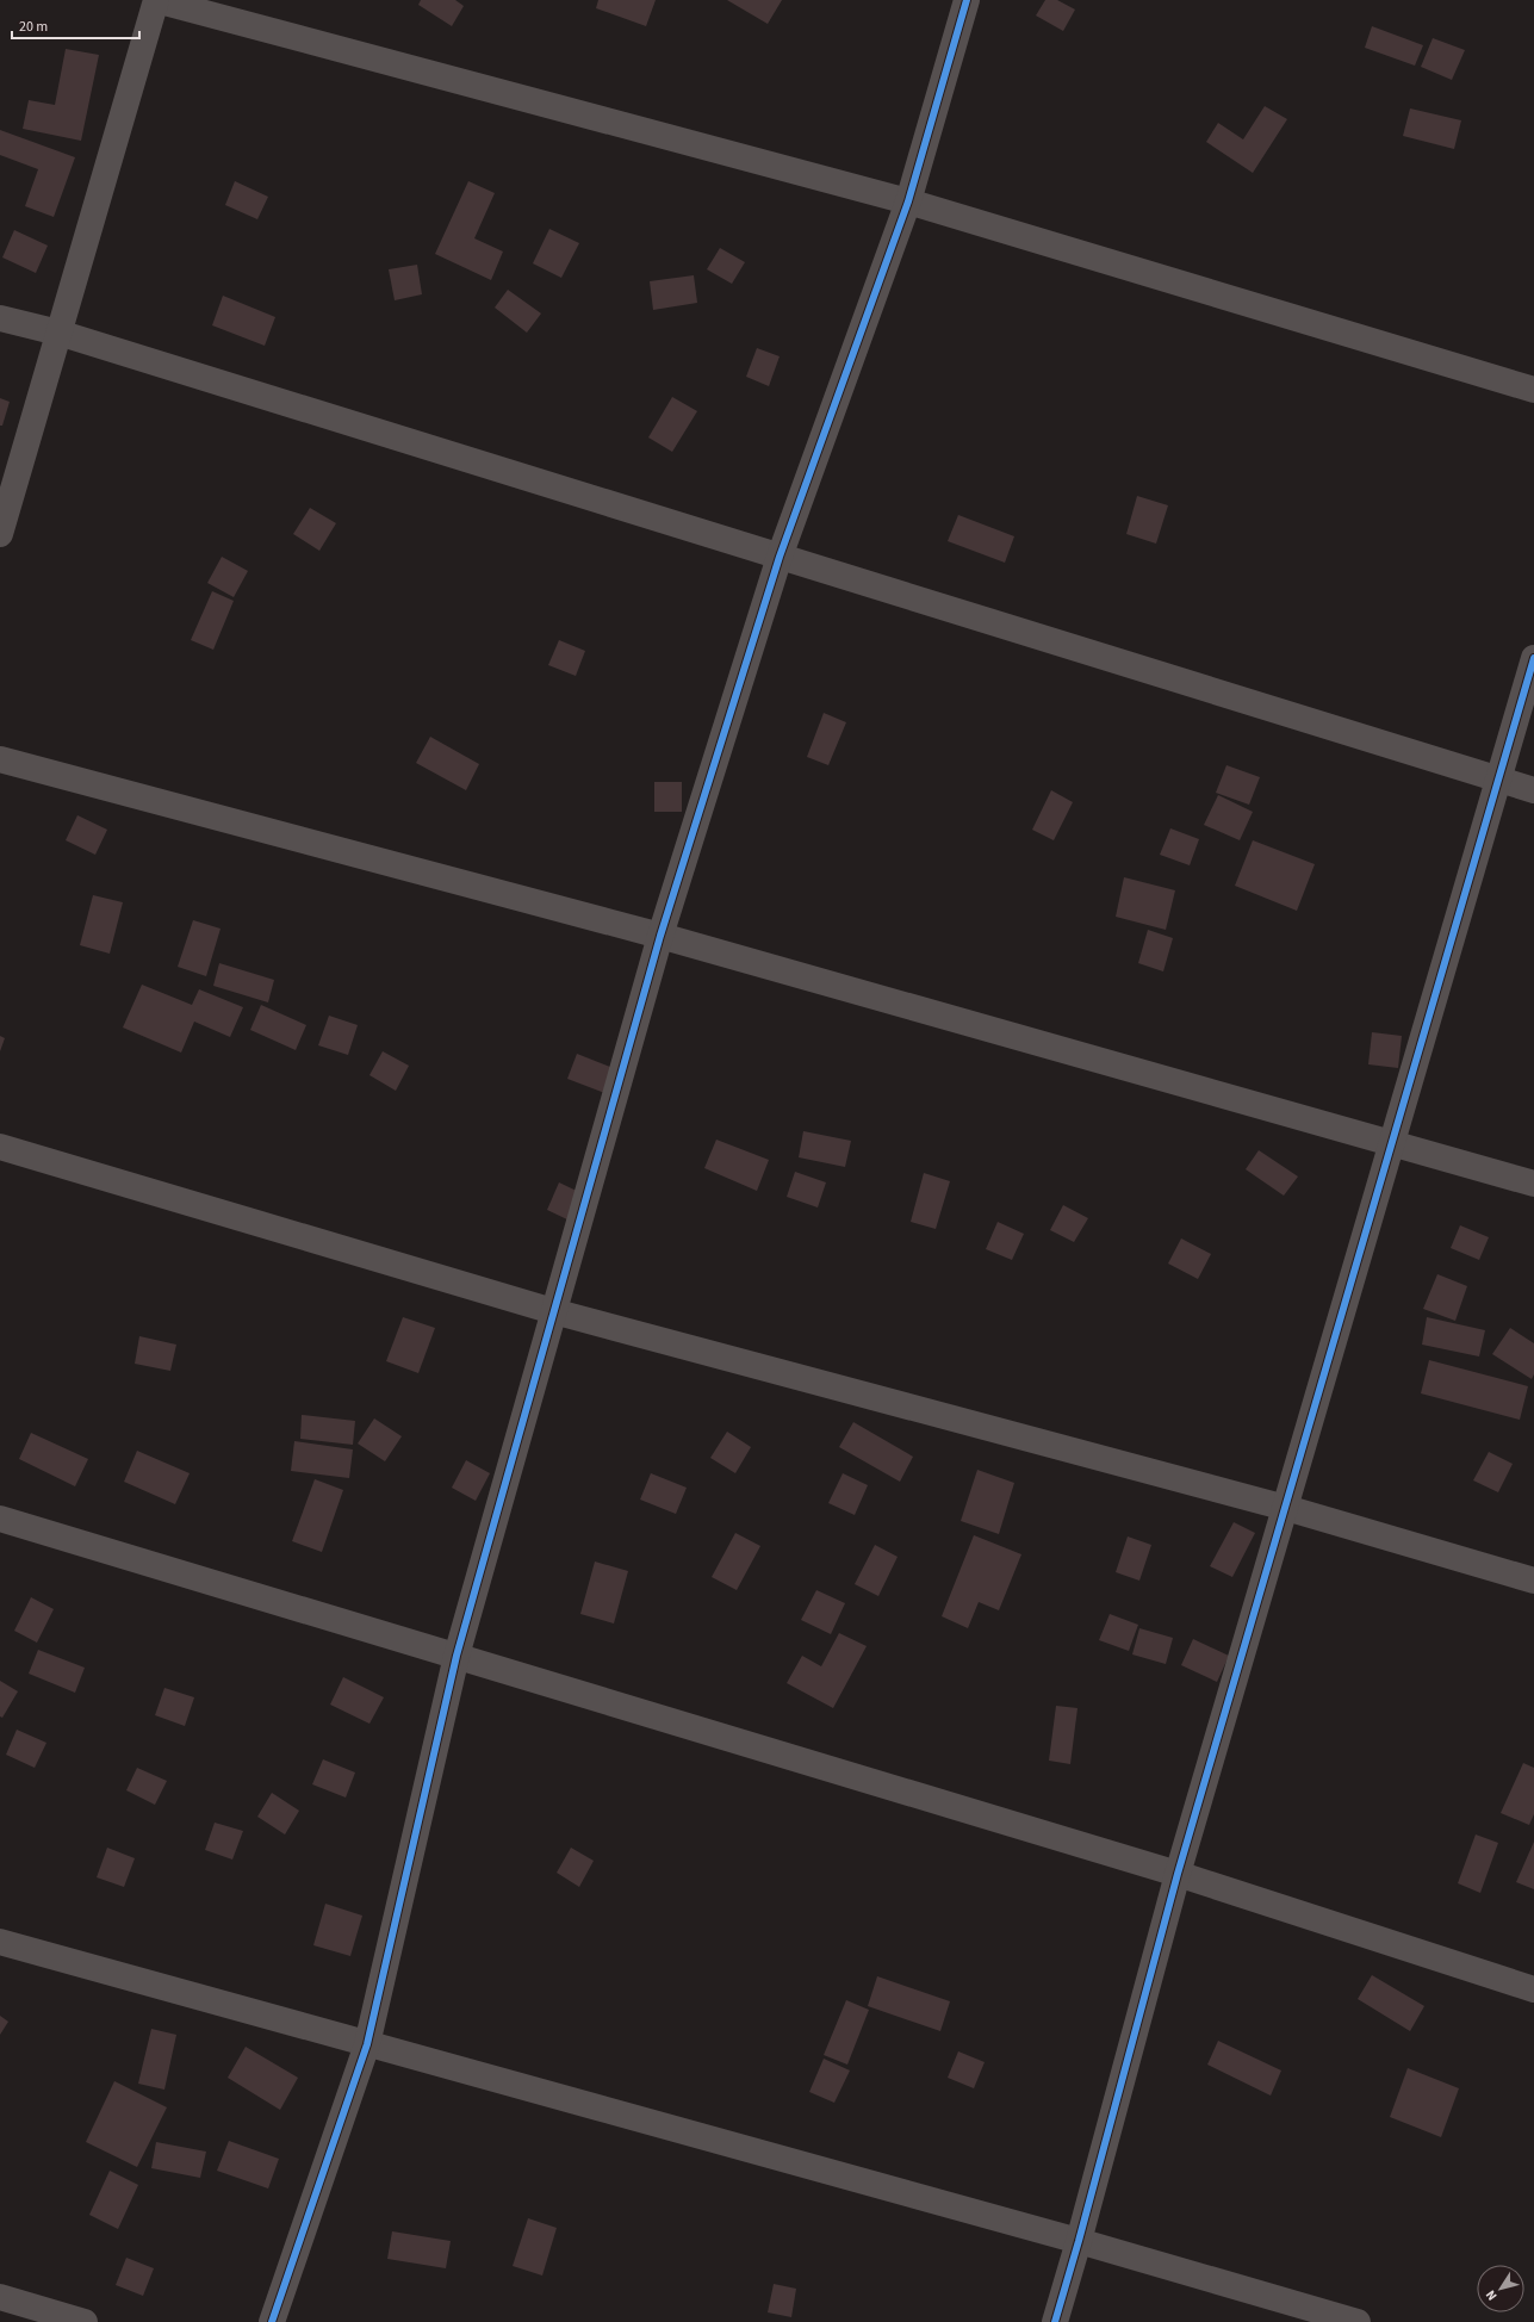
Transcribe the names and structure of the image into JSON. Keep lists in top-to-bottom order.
{
  "scale_bar": "20 m",
  "north": "bottom left"
}
